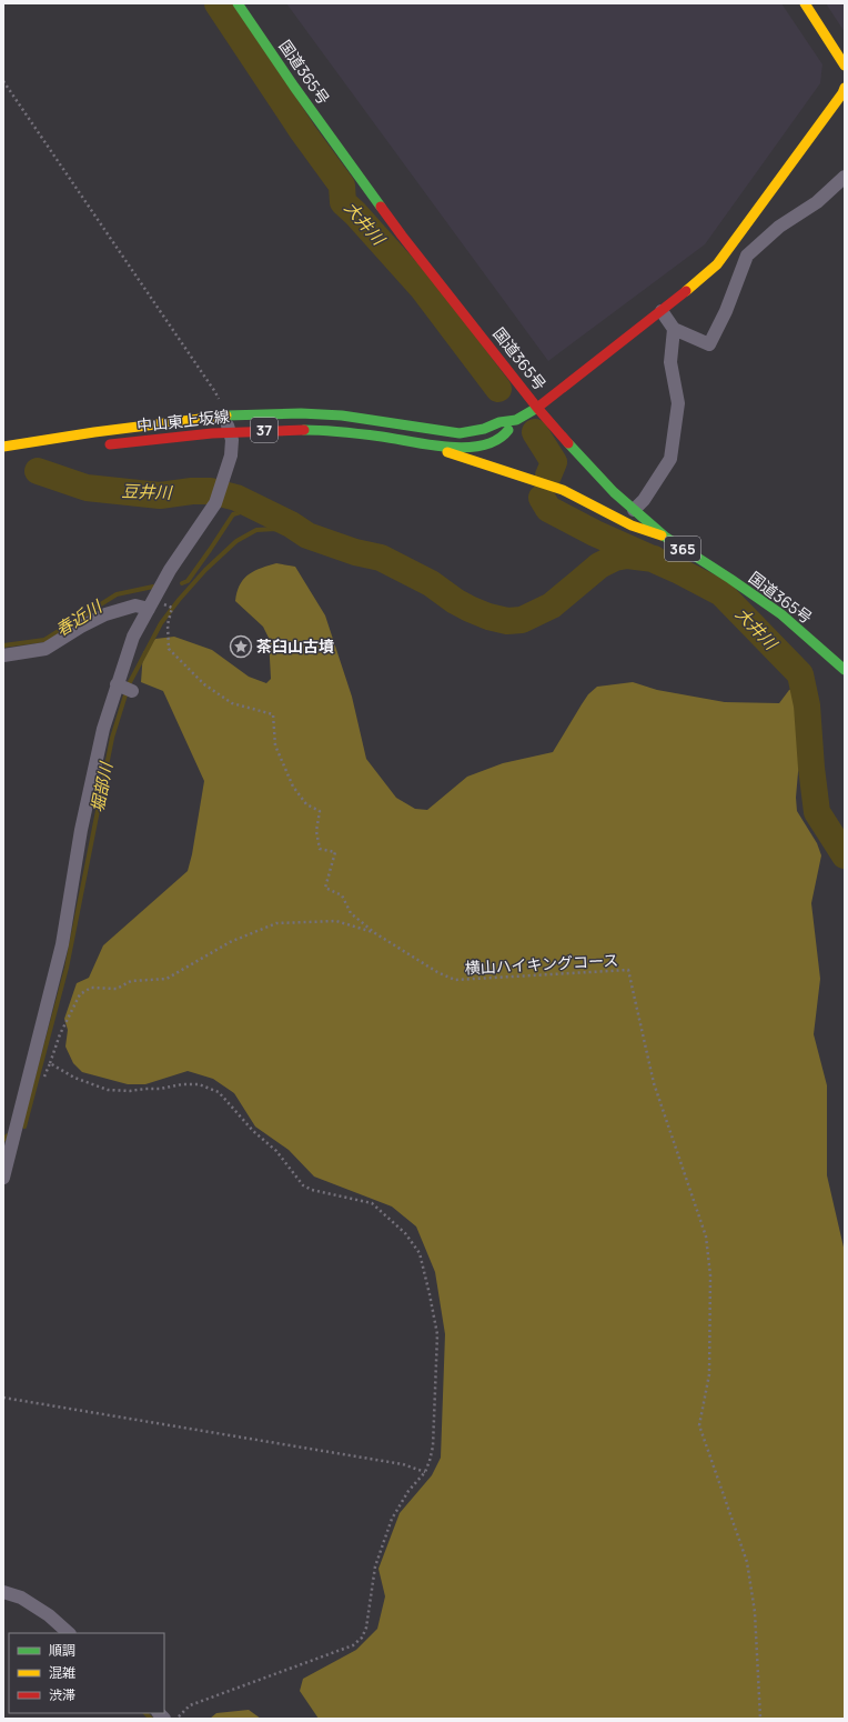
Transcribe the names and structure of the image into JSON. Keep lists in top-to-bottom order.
{
  "streets": {
    "main road": [
      "国道365号",
      "中山東上坂線",
      "37",
      "365"
    ],
    "path": ["横山ハイキングコース"]
  },
  "crossings": [
    ["国道365号", "中山東上坂線"]
  ],
  "water": [
    "大井川",
    "豆井川",
    "春近川",
    "堀部川"
  ],
  "places": {
    "place": ["茶臼山古墳"]
  },
  "legend": ["順調", "混雑", "渋滞"]
}
